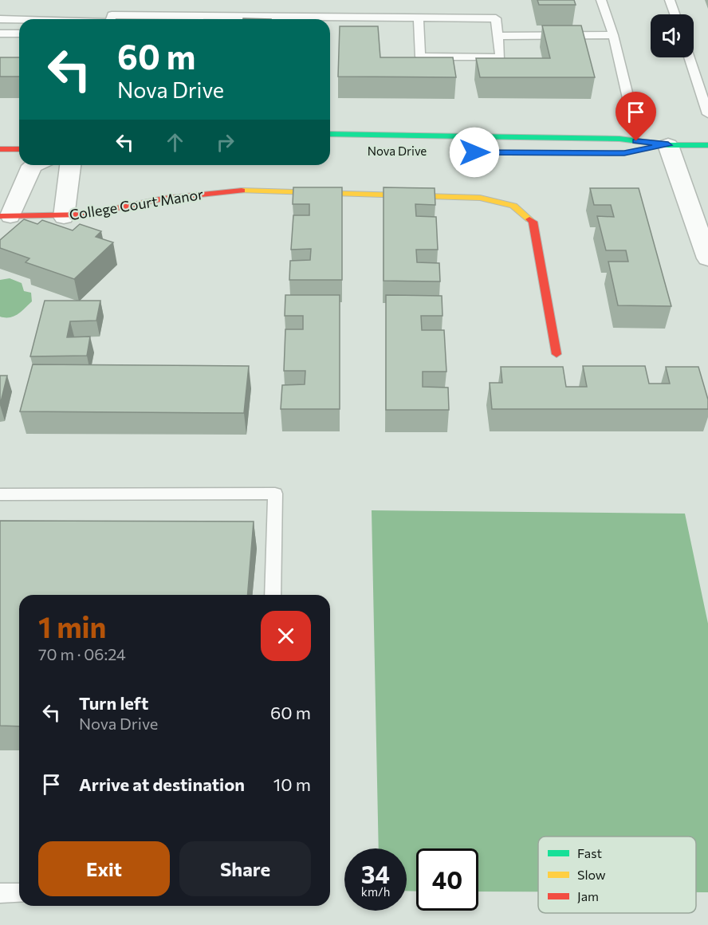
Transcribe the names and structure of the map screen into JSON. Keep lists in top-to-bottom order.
{
  "streets": {
    "street": ["Nova Drive", "College Court Manor"]
  },
  "legend": ["Fast", "Slow", "Jam"],
  "page": {
    "turn": ["60 m", "Nova Drive"],
    "heading": ["1 min", "70 m · 06:24"],
    "list": [
      {
        "name": "Turn left",
        "note": "Nova Drive",
        "value": "60 m"
      },
      {
        "name": "Arrive at destination",
        "value": "10 m"
      }
    ],
    "buttons": ["Exit", "Share"],
    "speed": "34 km/h",
    "limit": "40"
  }
}
